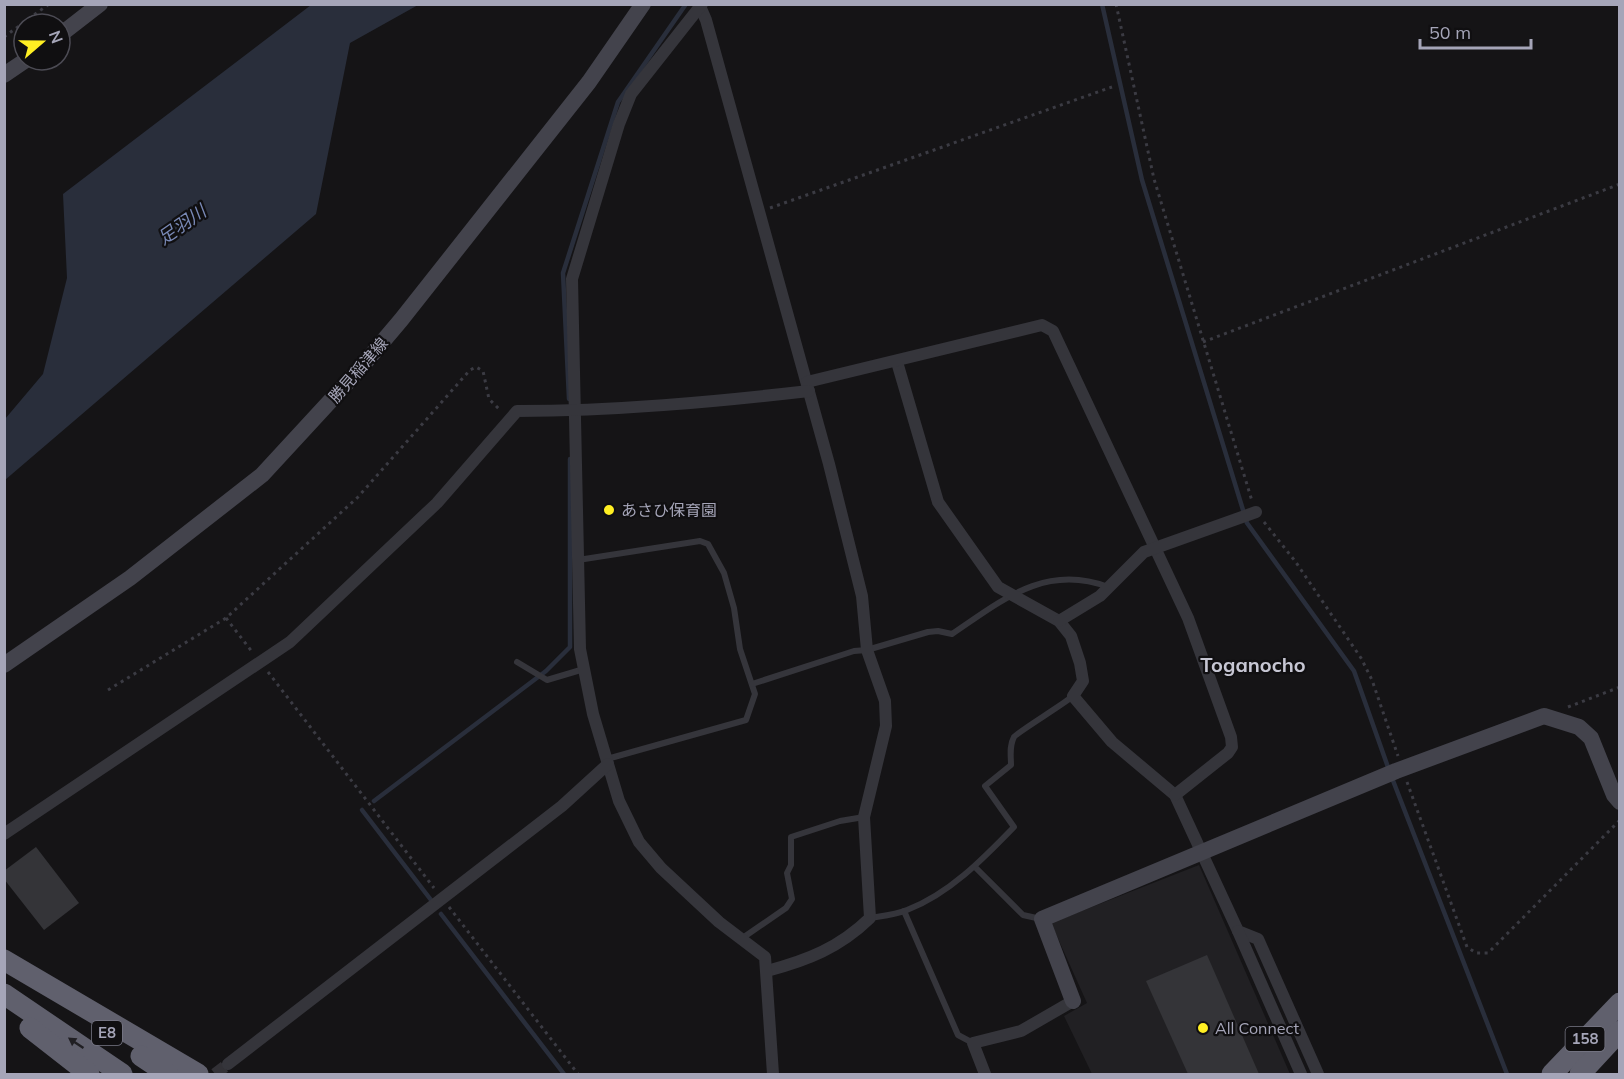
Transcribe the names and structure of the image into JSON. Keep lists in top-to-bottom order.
{
  "streets": {
    "highway": ["E8", "158"],
    "main road": ["勝見稲津線"]
  },
  "districts": ["Toganocho"],
  "water": ["足羽川"],
  "places": ["あさひ保育園", "All Connect"],
  "scale_bar": "50 m",
  "north": "right"
}
